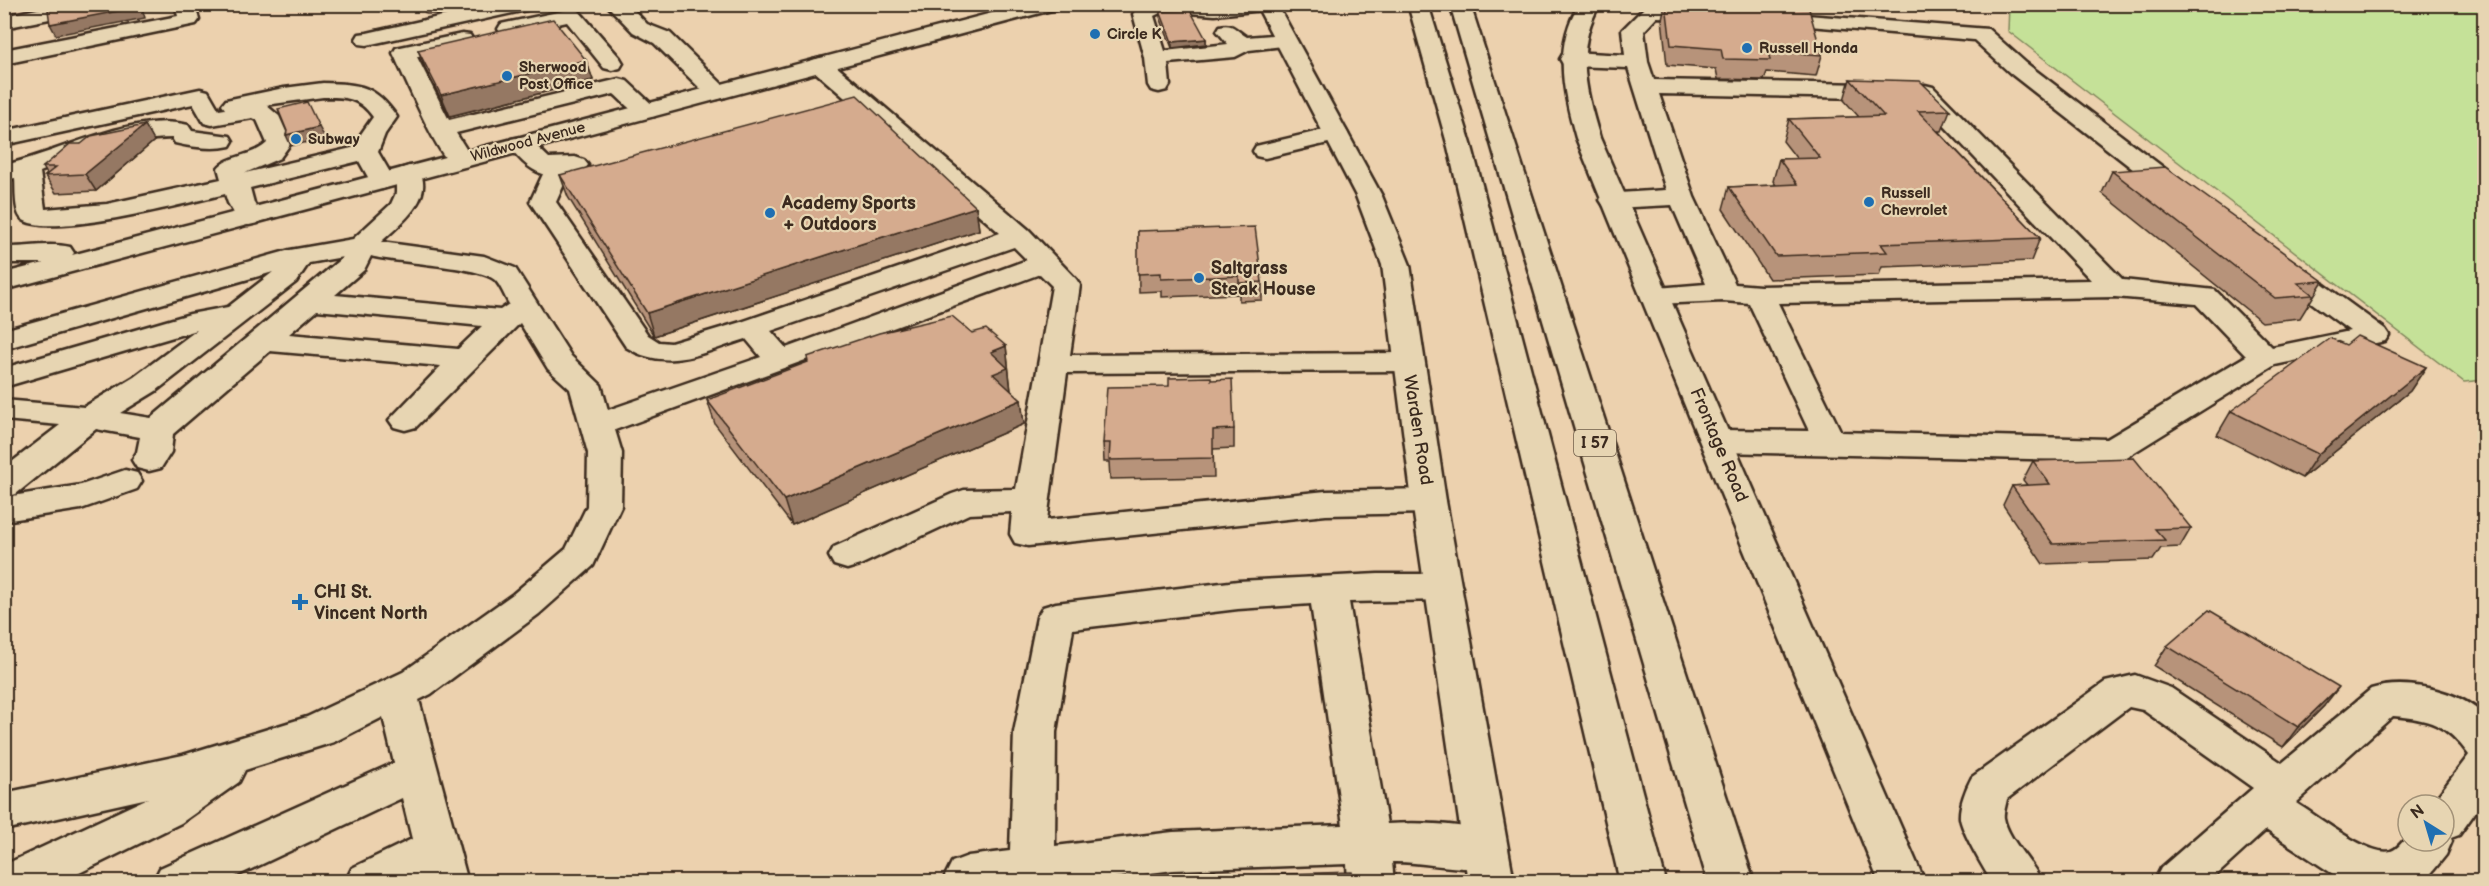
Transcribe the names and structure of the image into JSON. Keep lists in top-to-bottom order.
{
  "streets": {
    "main road": [
      "Wildwood Avenue",
      "Warden Road",
      "I 57",
      "Frontage Road"
    ]
  },
  "places": {
    "other": [
      "Circle K",
      "Russell Honda",
      "Sherwood Post Office",
      "Subway",
      "Russell Chevrolet",
      "Academy Sports + Outdoors",
      "Saltgrass Steak House"
    ],
    "health": ["CHI St. Vincent North"]
  },
  "north": "top left"
}
